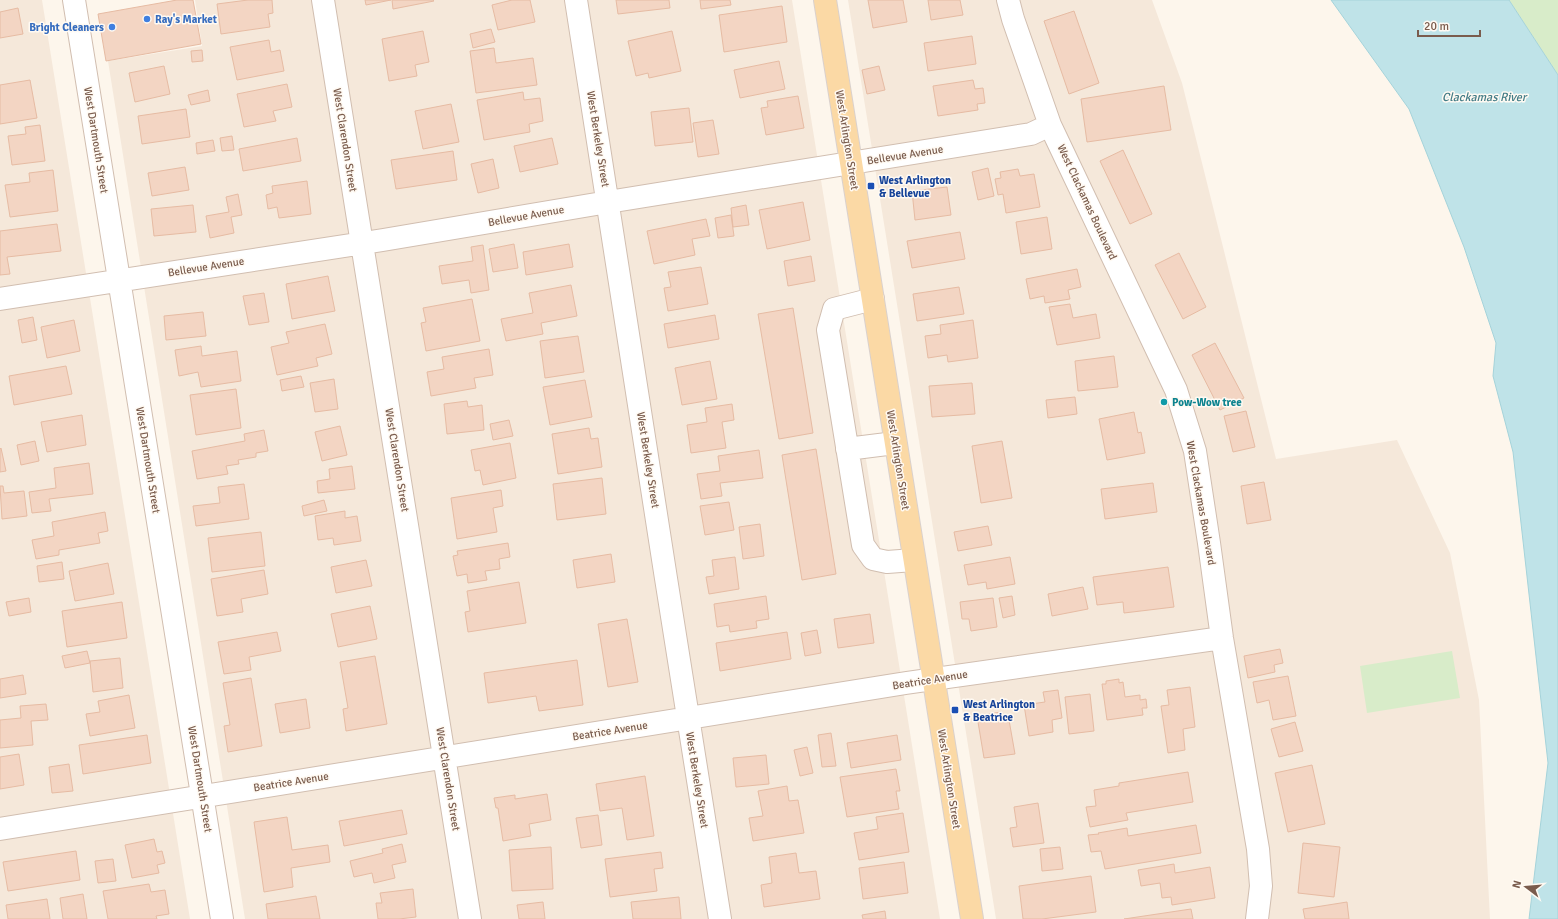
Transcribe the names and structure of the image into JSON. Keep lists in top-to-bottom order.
{
  "streets": {
    "main road": ["West Arlington Street"],
    "street": [
      "West Berkeley Street",
      "West Dartmouth Street",
      "West Clarendon Street",
      "Bellevue Avenue",
      "West Clackamas Boulevard",
      "Beatrice Avenue"
    ]
  },
  "crossings": [
    ["West Berkeley Street", "Bellevue Avenue"],
    ["West Berkeley Street", "Beatrice Avenue"],
    ["West Dartmouth Street", "Bellevue Avenue"],
    ["West Dartmouth Street", "Beatrice Avenue"],
    ["West Clarendon Street", "Bellevue Avenue"],
    ["West Clarendon Street", "Beatrice Avenue"],
    ["West Arlington Street", "Bellevue Avenue"],
    ["West Arlington Street", "Beatrice Avenue"],
    ["Bellevue Avenue", "West Clackamas Boulevard"],
    ["West Clackamas Boulevard", "Beatrice Avenue"]
  ],
  "water": ["Clackamas River"],
  "places": {
    "other": ["Ray's Market", "Bright Cleaners", "Pow-Wow tree"],
    "transit": ["West Arlington & Bellevue", "West Arlington & Beatrice"]
  },
  "scale_bar": "20 m",
  "north": "left"
}
